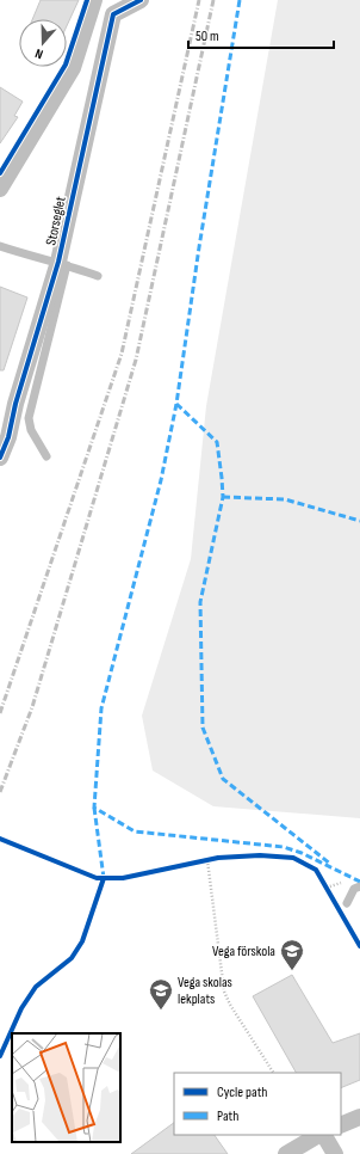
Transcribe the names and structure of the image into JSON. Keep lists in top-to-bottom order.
{
  "streets": {
    "street": ["Storseglet"]
  },
  "places": {
    "school or university": ["Vega förskola", "Vega skolas lekplats"]
  },
  "legend": ["Cycle path", "Path"],
  "scale_bar": "50 m",
  "north": "bottom"
}
